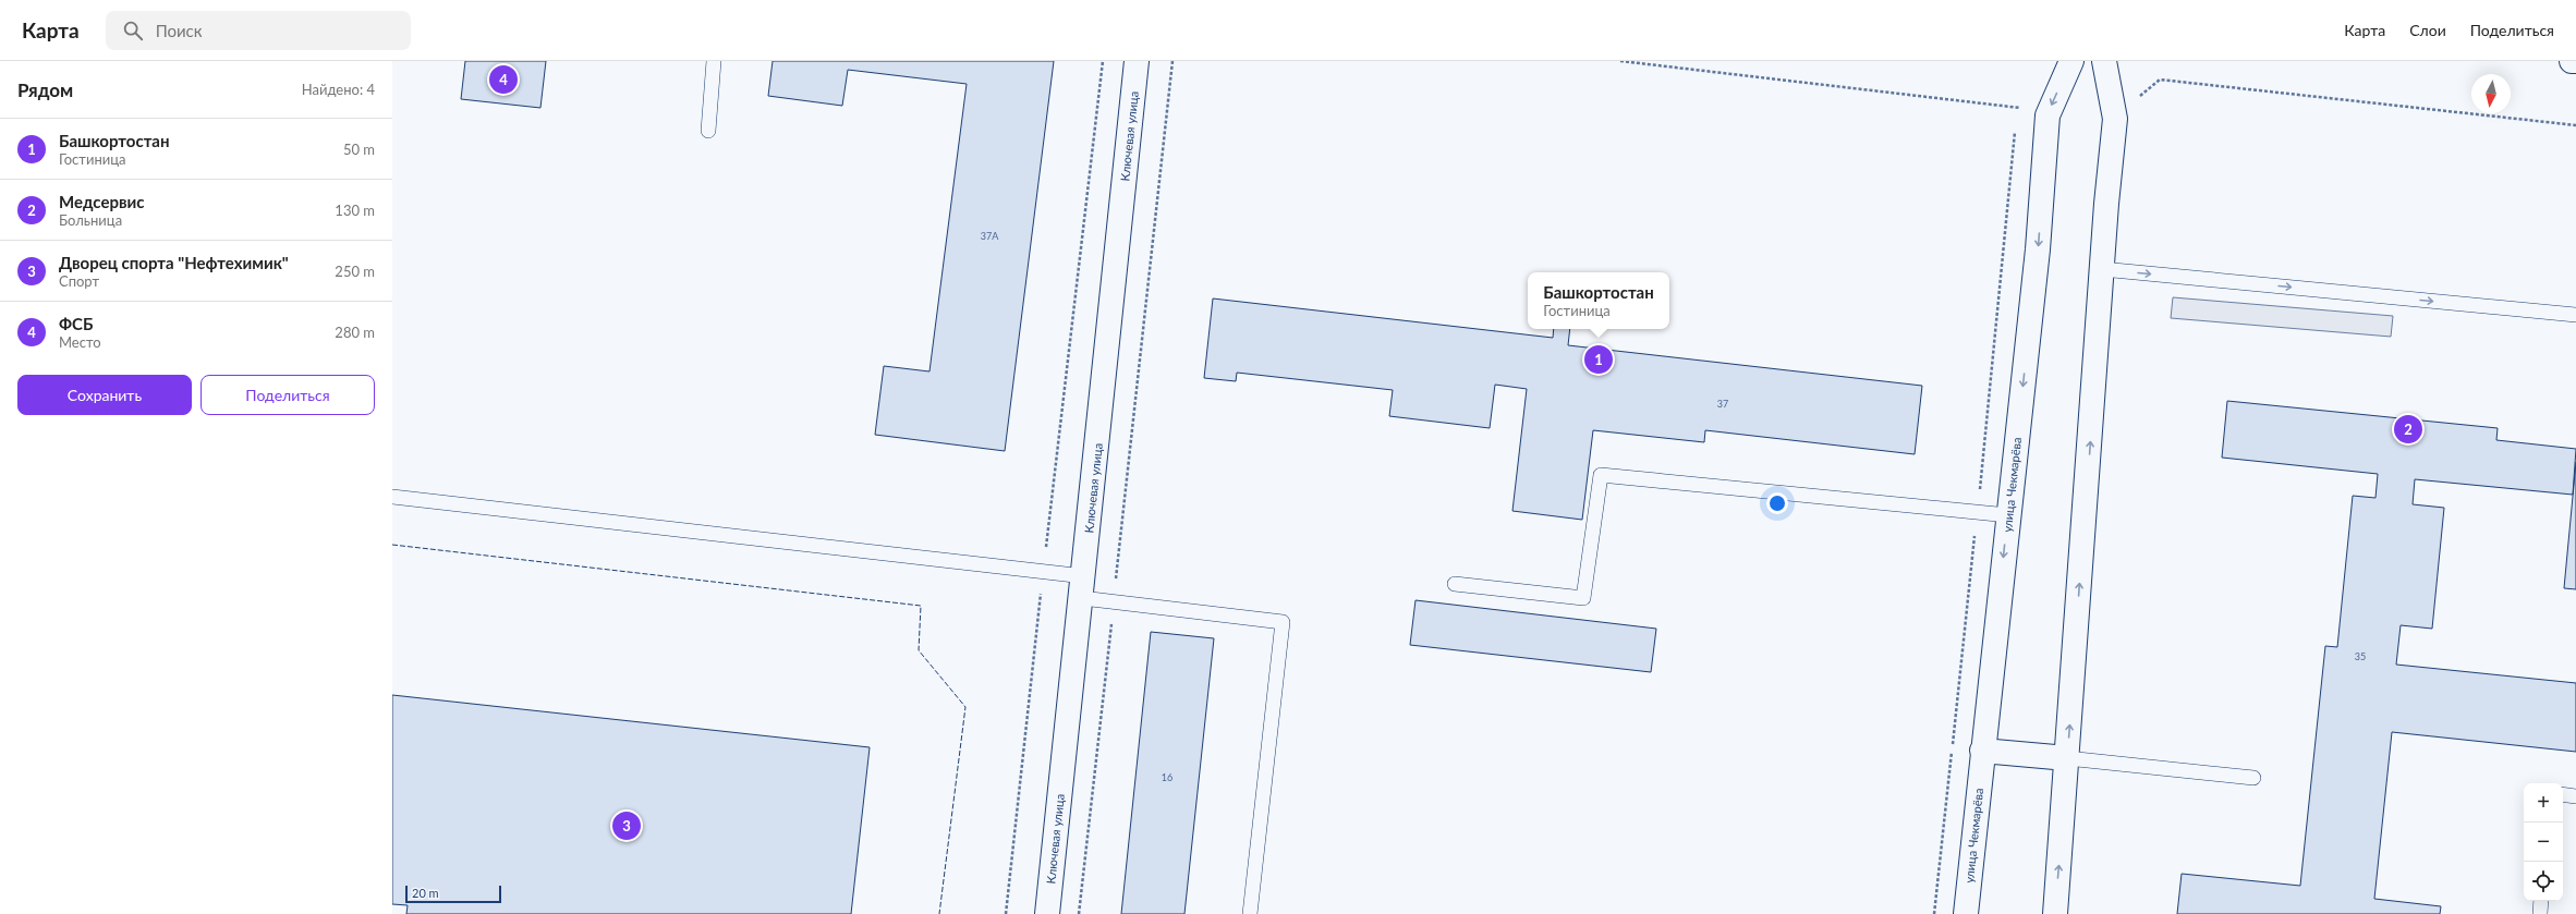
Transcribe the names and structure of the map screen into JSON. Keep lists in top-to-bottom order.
{
  "streets": {
    "main road": ["Ключевая улица", "улица Чекмарёва"]
  },
  "house_numbers": [
    "37А",
    "37",
    "35",
    "16"
  ],
  "scale_bar": "20 m",
  "north": "bottom",
  "page": {
    "header": "Карта",
    "search": "Поиск",
    "nav": ["Карта", "Слои", "Поделиться"],
    "heading": ["Рядом", "Найдено: 4"],
    "pins": [
      "4",
      "1",
      "2",
      "3"
    ],
    "list": [
      {
        "mark": "1",
        "name": "Башкортостан",
        "note": "Гостиница",
        "value": "50 m"
      },
      {
        "mark": "2",
        "name": "Медсервис",
        "note": "Больница",
        "value": "130 m"
      },
      {
        "mark": "3",
        "name": "Дворец спорта \"Нефтехимик\"",
        "note": "Спорт",
        "value": "250 m"
      },
      {
        "mark": "4",
        "name": "ФСБ",
        "note": "Место",
        "value": "280 m"
      }
    ],
    "popup": ["Башкортостан", "Гостиница"],
    "buttons": ["Сохранить", "Поделиться"],
    "map_buttons": ["+", "−"],
    "scale": "20 m"
  }
}
